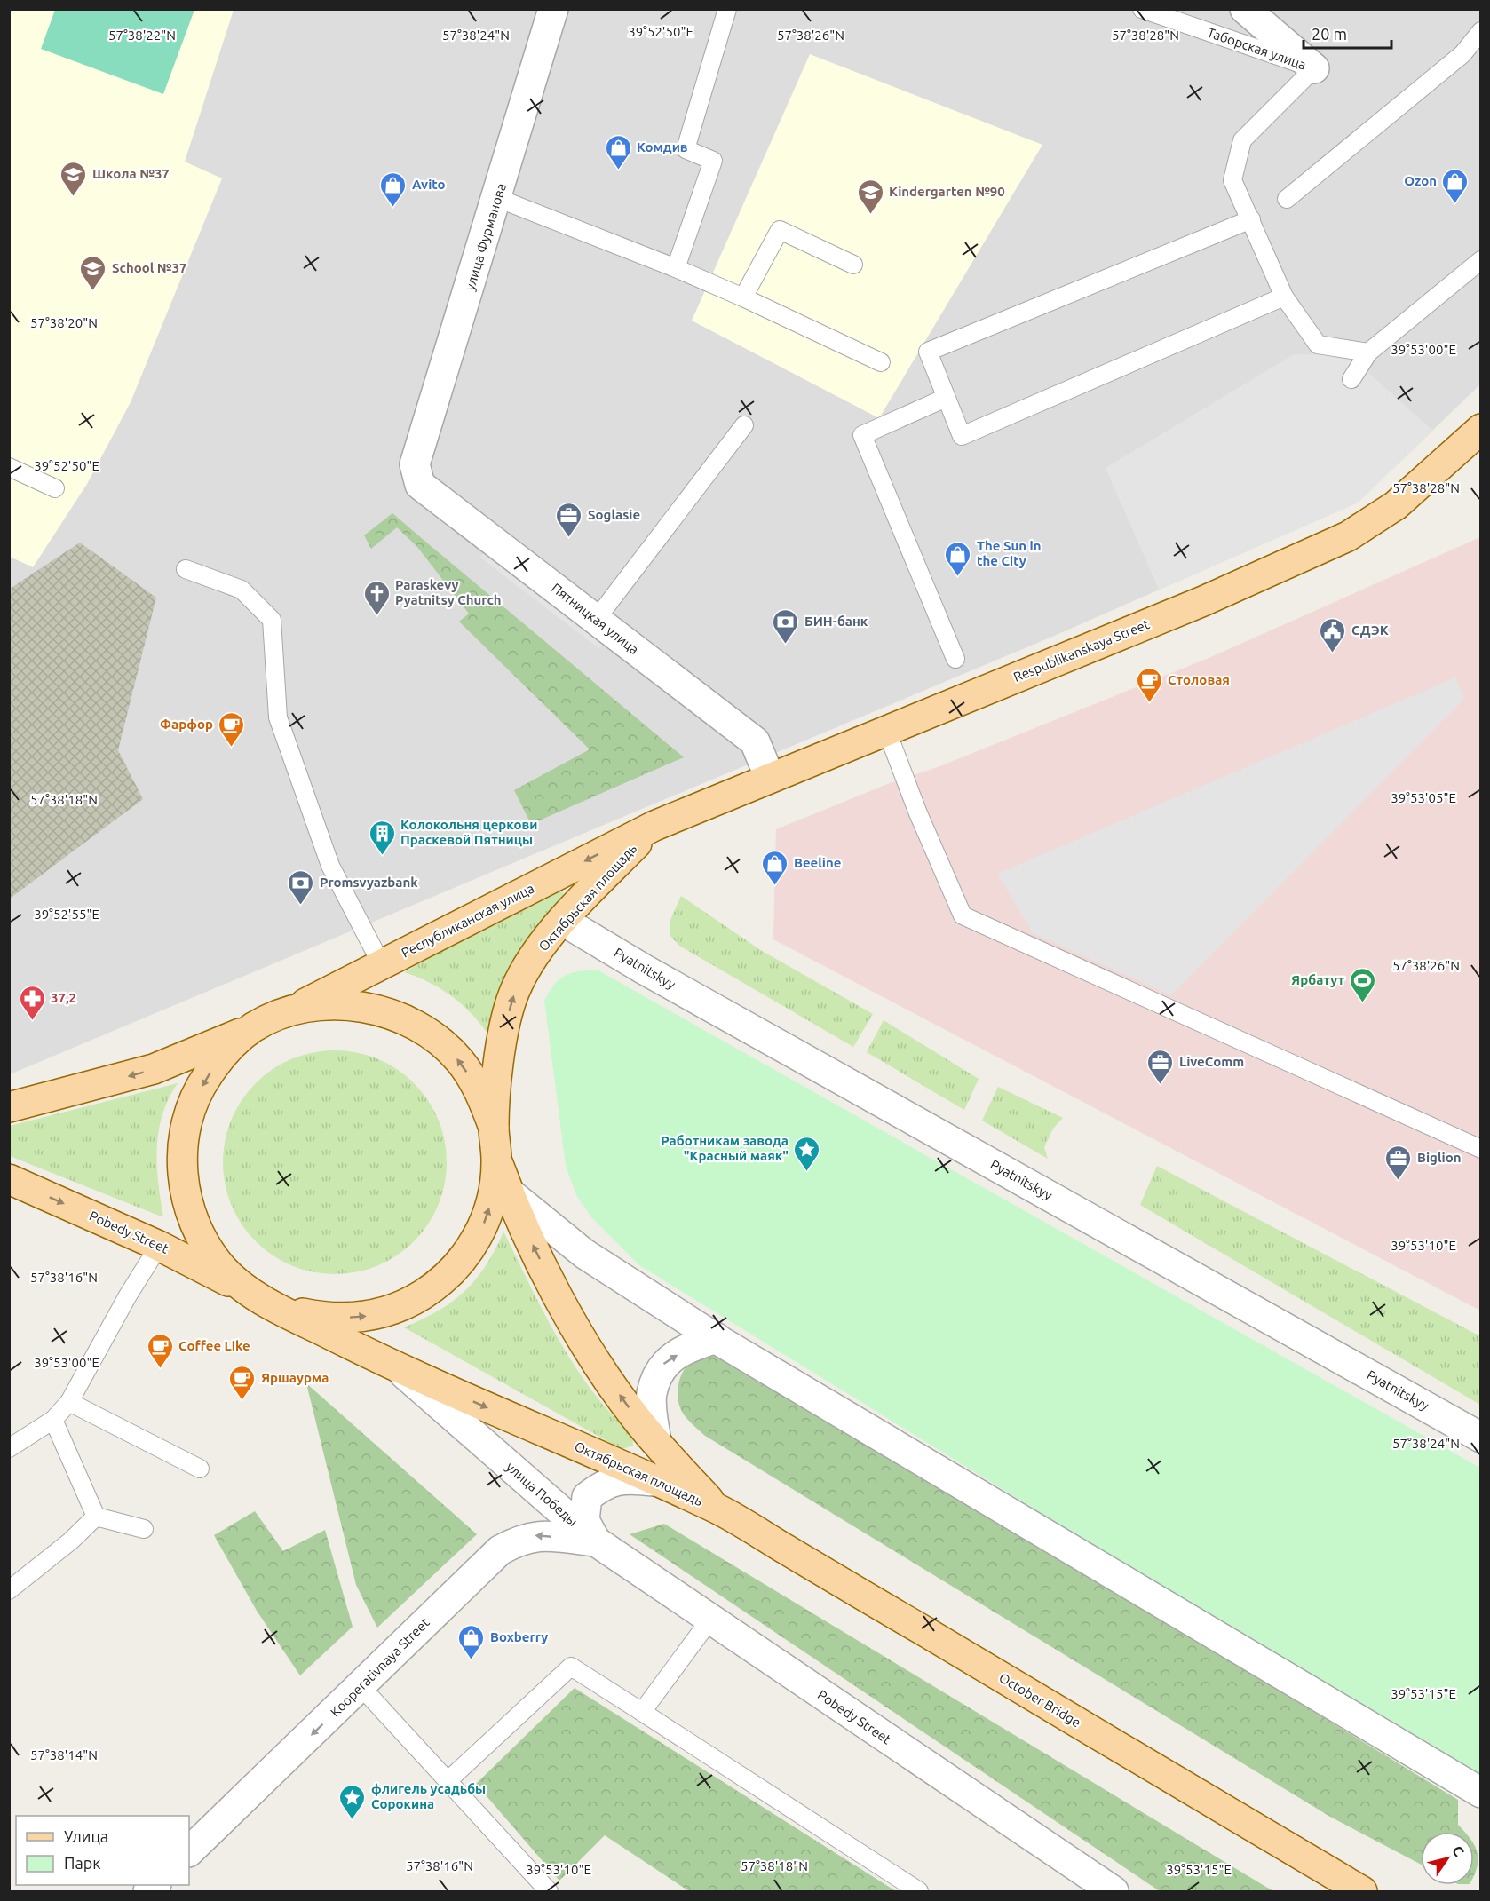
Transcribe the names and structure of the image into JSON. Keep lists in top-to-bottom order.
{
  "streets": {
    "main road": [
      "Respublikanskaya Street",
      "Октябрьская площадь",
      "Республиканская улица",
      "Pobedy Street",
      "October Bridge"
    ],
    "street": [
      "Таборская улица",
      "улица Фурманова",
      "Пятницкая улица",
      "Pyatnitskyy",
      "улица Победы",
      "Kooperativnaya Street"
    ]
  },
  "crossings": [
    ["улица Фурманова", "Пятницкая улица"],
    ["Пятницкая улица", "Respublikanskaya Street"],
    ["Respublikanskaya Street", "Октябрьская площадь"],
    ["Respublikanskaya Street", "Республиканская улица"],
    ["Октябрьская площадь", "Республиканская улица"],
    ["Октябрьская площадь", "Pyatnitskyy"],
    ["Октябрьская площадь", "Pobedy Street"],
    ["Октябрьская площадь", "улица Победы"],
    ["Октябрьская площадь", "October Bridge"],
    ["Pobedy Street", "улица Победы"],
    ["Pobedy Street", "Kooperativnaya Street"],
    ["улица Победы", "Kooperativnaya Street"]
  ],
  "one_way": ["Республиканская улица", "Kooperativnaya Street"],
  "places": {
    "shop": [
      "Комдив",
      "Ozon",
      "Avito",
      "The Sun in the City",
      "Beeline",
      "Boxberry"
    ],
    "school or university": ["Школа №37", "Kindergarten №90", "School №37"],
    "office": ["Soglasie", "LiveComm", "Biglion"],
    "church": ["Paraskevy Pyatnitsy Church"],
    "bank": ["БИН-банк", "Promsvyazbank"],
    "public building": ["СДЭК"],
    "cafe": [
      "Столовая",
      "Фарфор",
      "Coffee Like",
      "Яршаурма"
    ],
    "building": ["Колокольня церкови Праскевой Пятницы"],
    "sports": ["Ярбатут"],
    "pharmacy": ["37,2"],
    "place": ["Работникам завода \"Красный маяк\"", "флигель усадьбы Сорокина"]
  },
  "legend": ["Улица", "Парк"],
  "scale_bar": "20 m",
  "north": "top right",
  "coordinates": [
    "39°52'50\"E",
    "57°38'22\"N",
    "57°38'24\"N",
    "57°38'26\"N",
    "57°38'28\"N",
    "57°38'20\"N",
    "39°53'00\"E",
    "39°53'05\"E",
    "57°38'18\"N",
    "39°52'55\"E",
    "39°53'10\"E",
    "57°38'16\"N",
    "39°53'15\"E",
    "57°38'14\"N"
  ]
}
